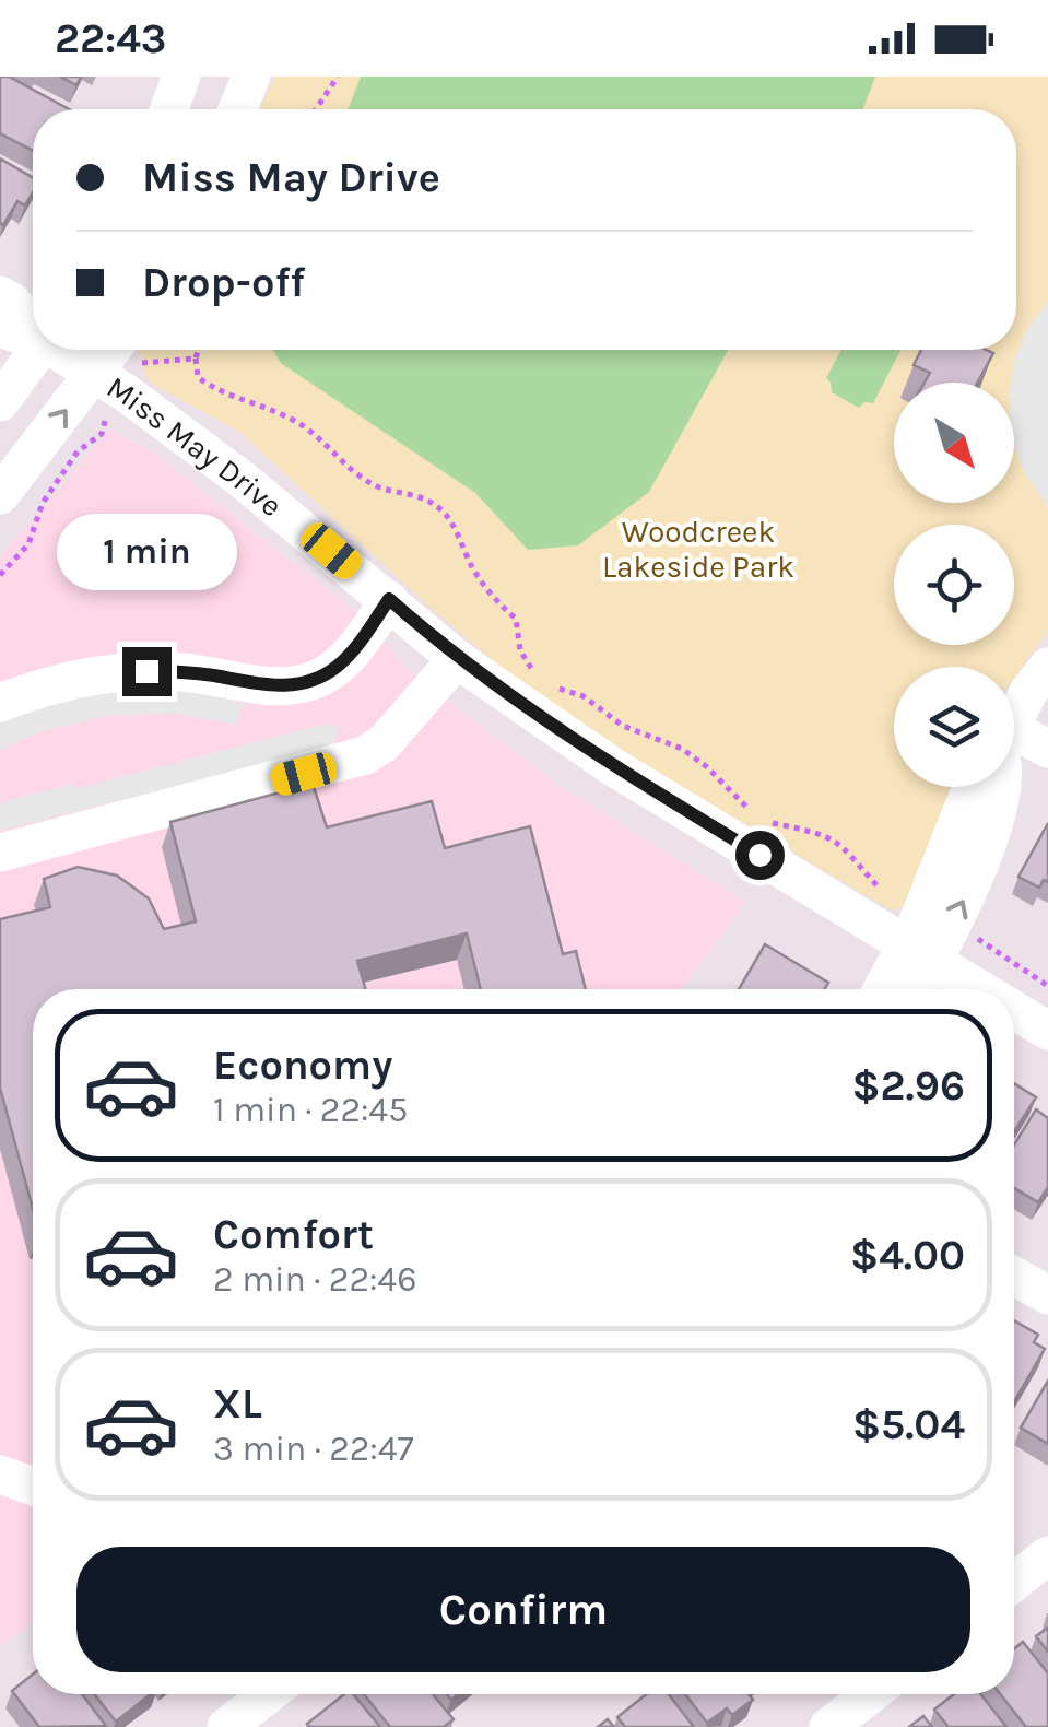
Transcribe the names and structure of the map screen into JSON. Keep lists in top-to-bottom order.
{
  "streets": {
    "street": ["Miss May Drive"]
  },
  "parks": ["Woodcreek Lakeside Park"],
  "north": "bottom right",
  "page": {
    "status": "22:43",
    "banner": ["Miss May Drive", "Drop-off"],
    "bubble": "1 min",
    "list": [
      {
        "name": "Economy",
        "note": "1 min · 22:45",
        "value": "$2.96"
      },
      {
        "name": "Comfort",
        "note": "2 min · 22:46",
        "value": "$4.00"
      },
      {
        "name": "XL",
        "note": "3 min · 22:47",
        "value": "$5.04"
      }
    ],
    "buttons": "Confirm"
  }
}
